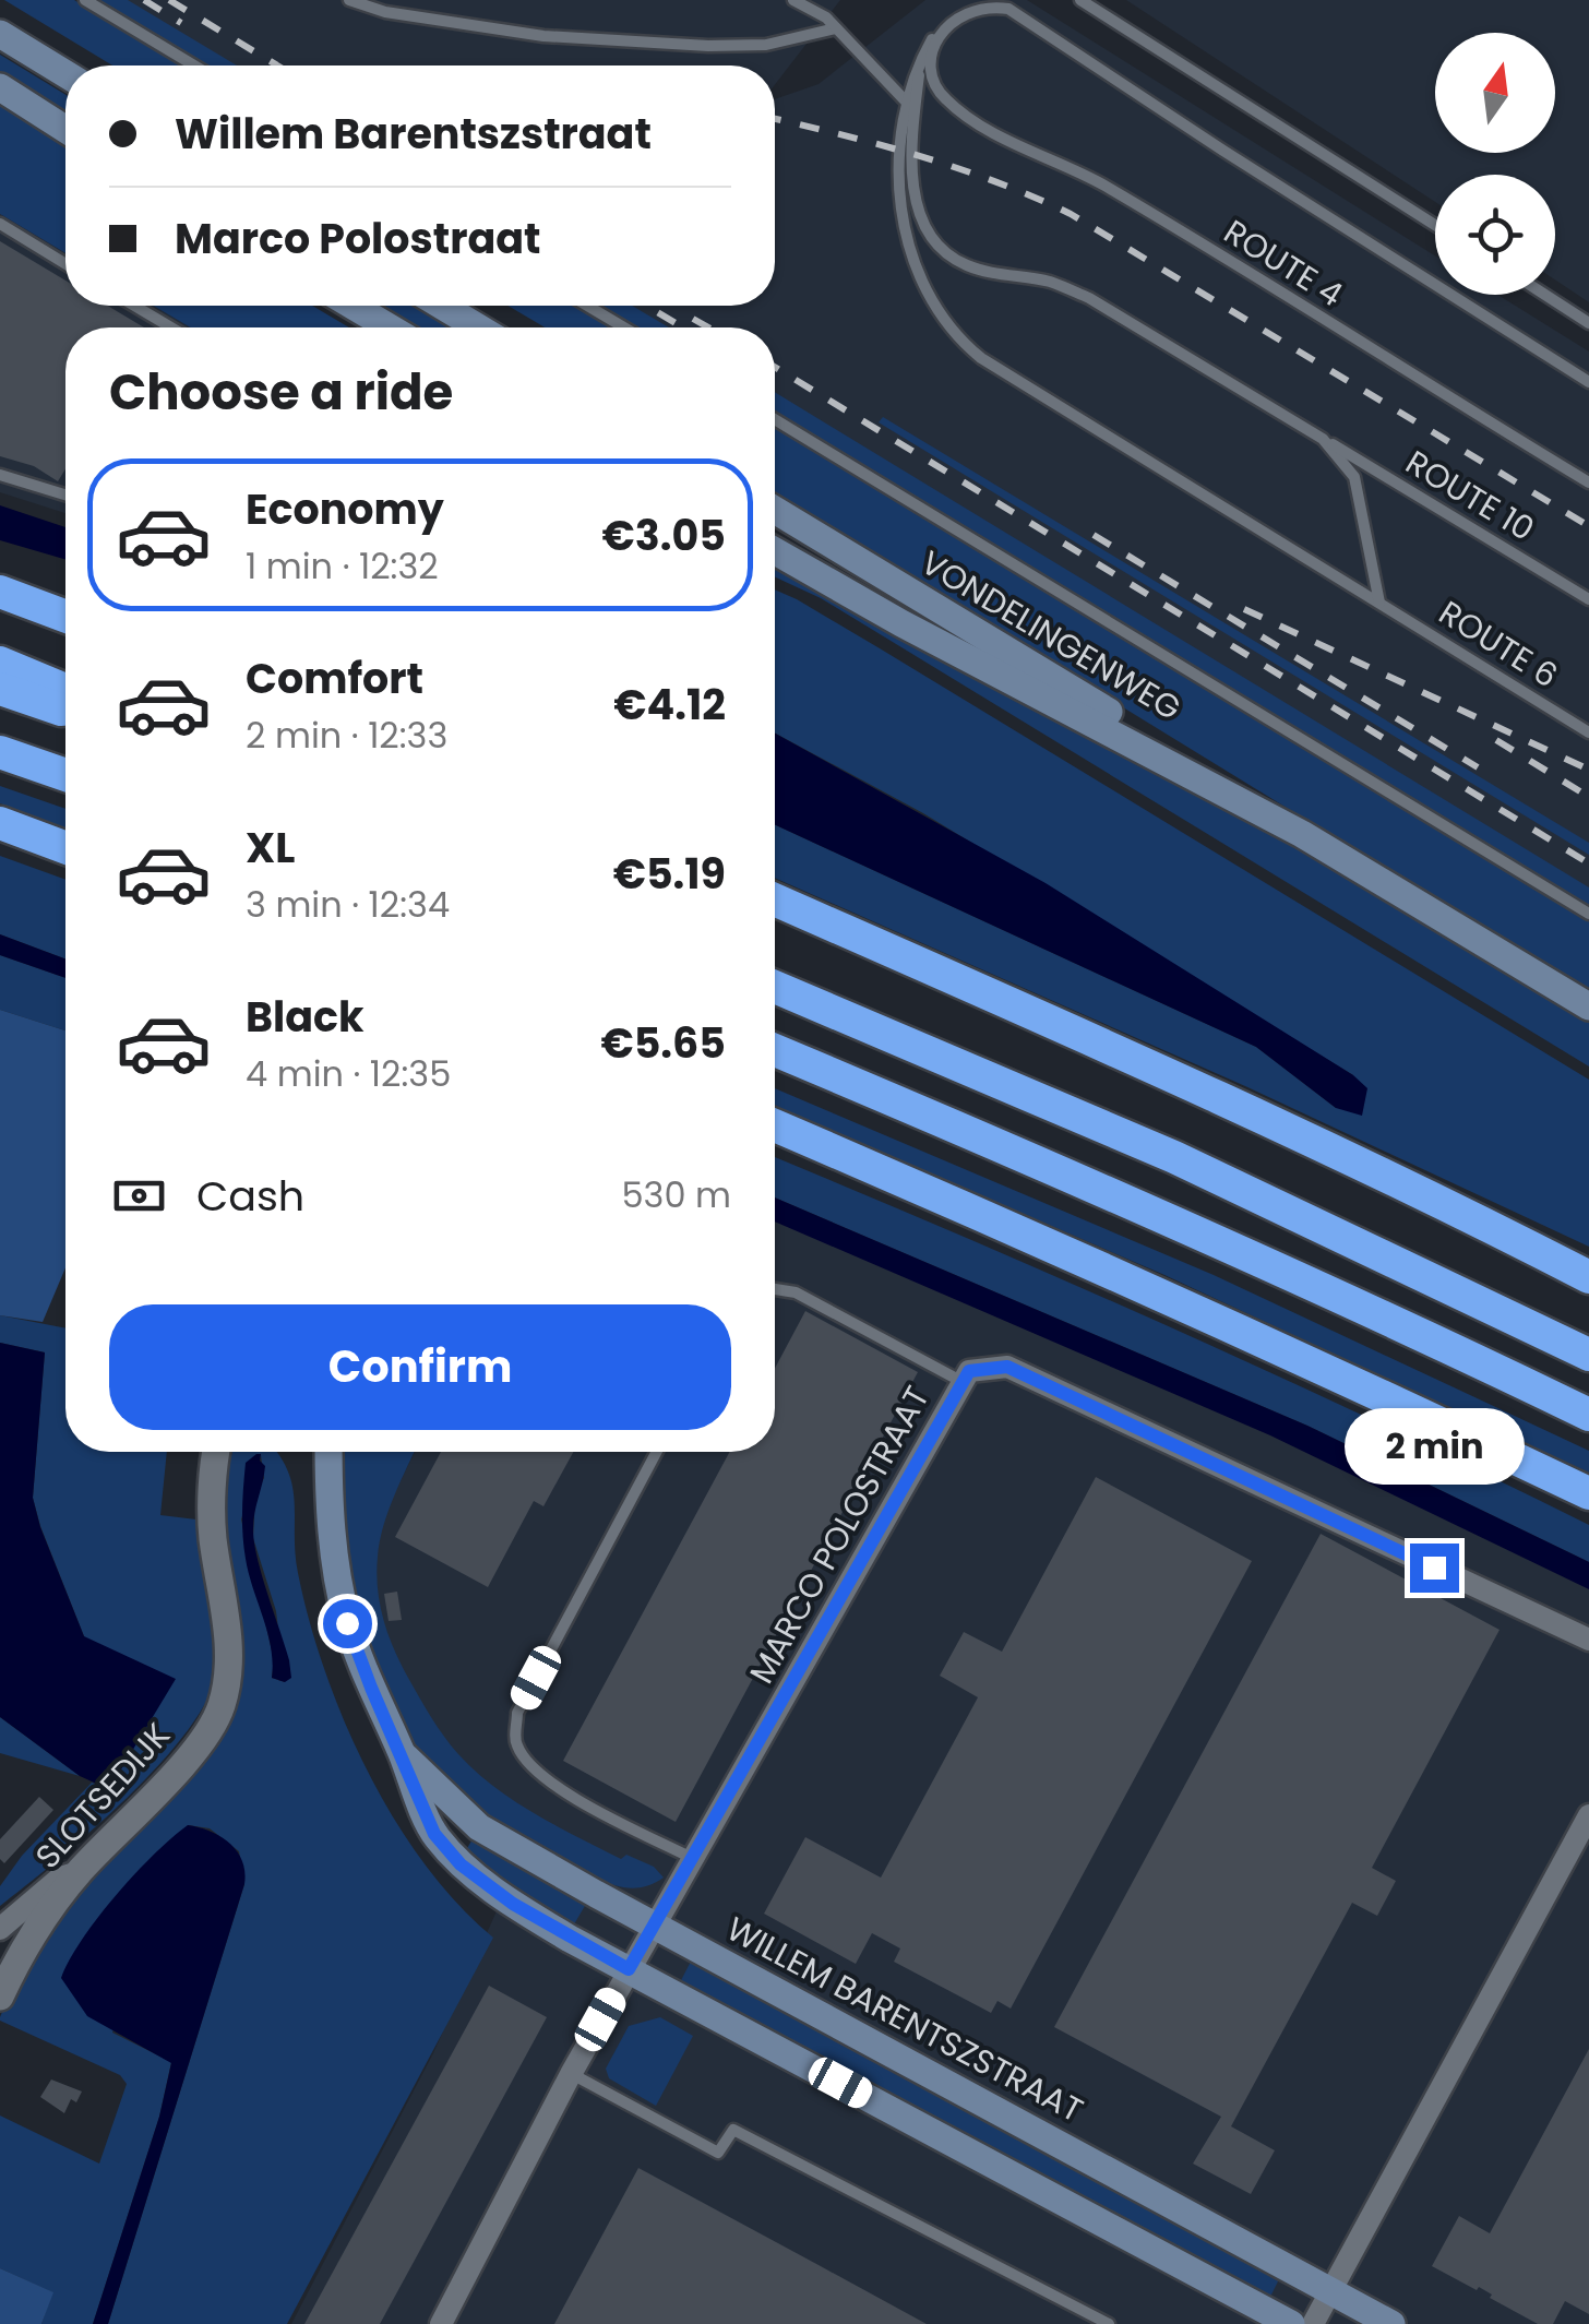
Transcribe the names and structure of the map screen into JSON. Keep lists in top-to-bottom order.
{
  "streets": {
    "main road": ["VONDELINGENWEG", "WILLEM BARENTSZSTRAAT"],
    "street": ["MARCO POLOSTRAAT", "SLOTSEDIJK"],
    "lane": ["ROUTE 4", "ROUTE 10", "ROUTE 6"]
  },
  "crossings": [
    ["ROUTE 4", "ROUTE 10"],
    ["ROUTE 4", "ROUTE 6"],
    ["ROUTE 10", "ROUTE 6"],
    ["MARCO POLOSTRAAT", "WILLEM BARENTSZSTRAAT"]
  ],
  "north": "top",
  "page": {
    "banner": ["Willem Barentszstraat", "Marco Polostraat"],
    "heading": "Choose a ride",
    "list": [
      {
        "name": "Economy",
        "note": "1 min · 12:32",
        "value": "€3.05"
      },
      {
        "name": "Comfort",
        "note": "2 min · 12:33",
        "value": "€4.12"
      },
      {
        "name": "XL",
        "note": "3 min · 12:34",
        "value": "€5.19"
      },
      {
        "name": "Black",
        "note": "4 min · 12:35",
        "value": "€5.65"
      }
    ],
    "pay": ["Cash", "530 m"],
    "buttons": "Confirm",
    "bubble": "2 min"
  }
}
